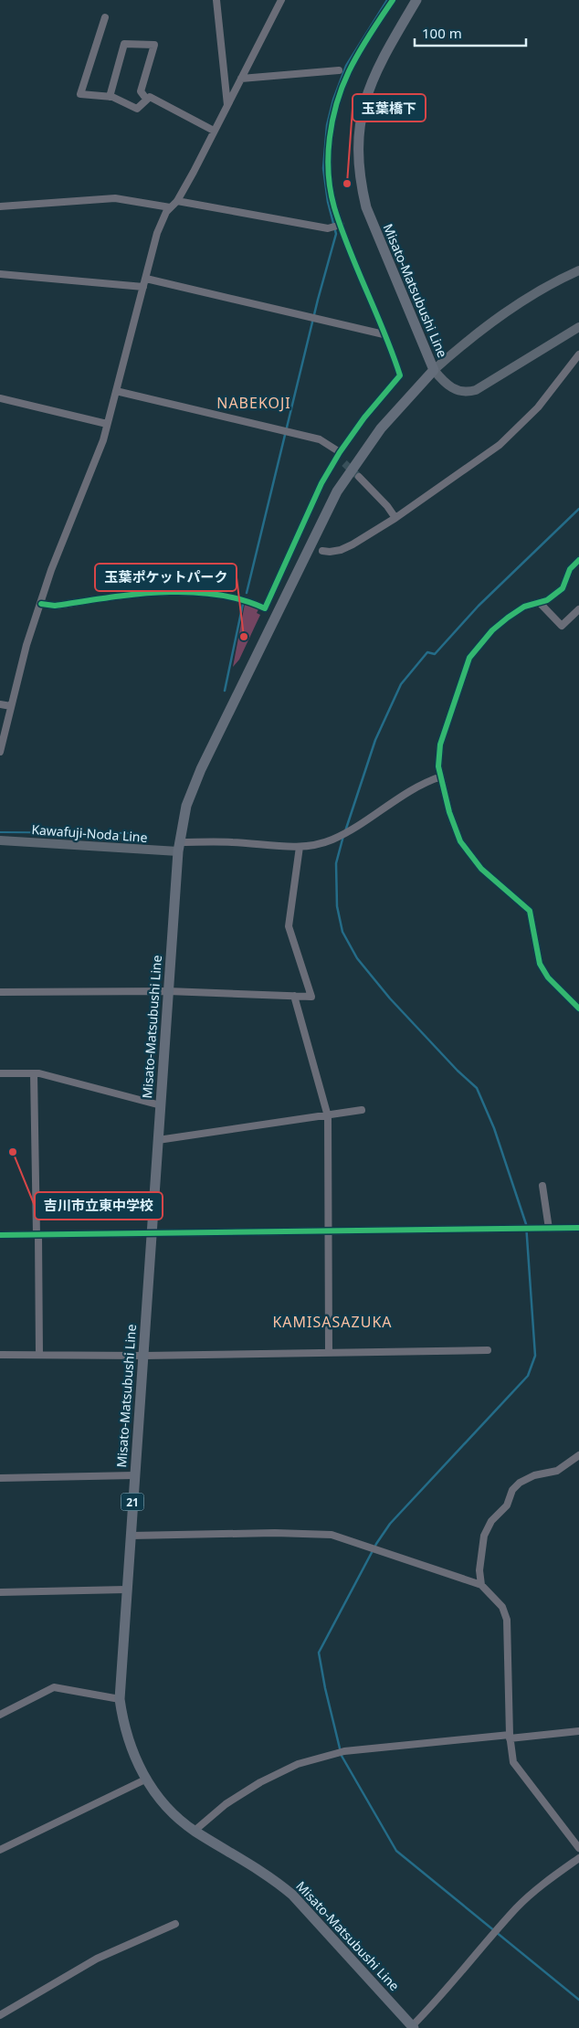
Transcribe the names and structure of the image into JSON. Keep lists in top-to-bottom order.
{
  "streets": {
    "main road": ["Misato-Matsubushi Line", "Kawafuji-Noda Line", "21"]
  },
  "crossings": [
    ["Misato-Matsubushi Line", "Kawafuji-Noda Line"]
  ],
  "districts": ["NABEKOJI", "KAMISASAZUKA"],
  "places": ["玉葉橋下", "玉葉ポケットパーク", "吉川市立東中学校"],
  "scale_bar": "100 m"
}
